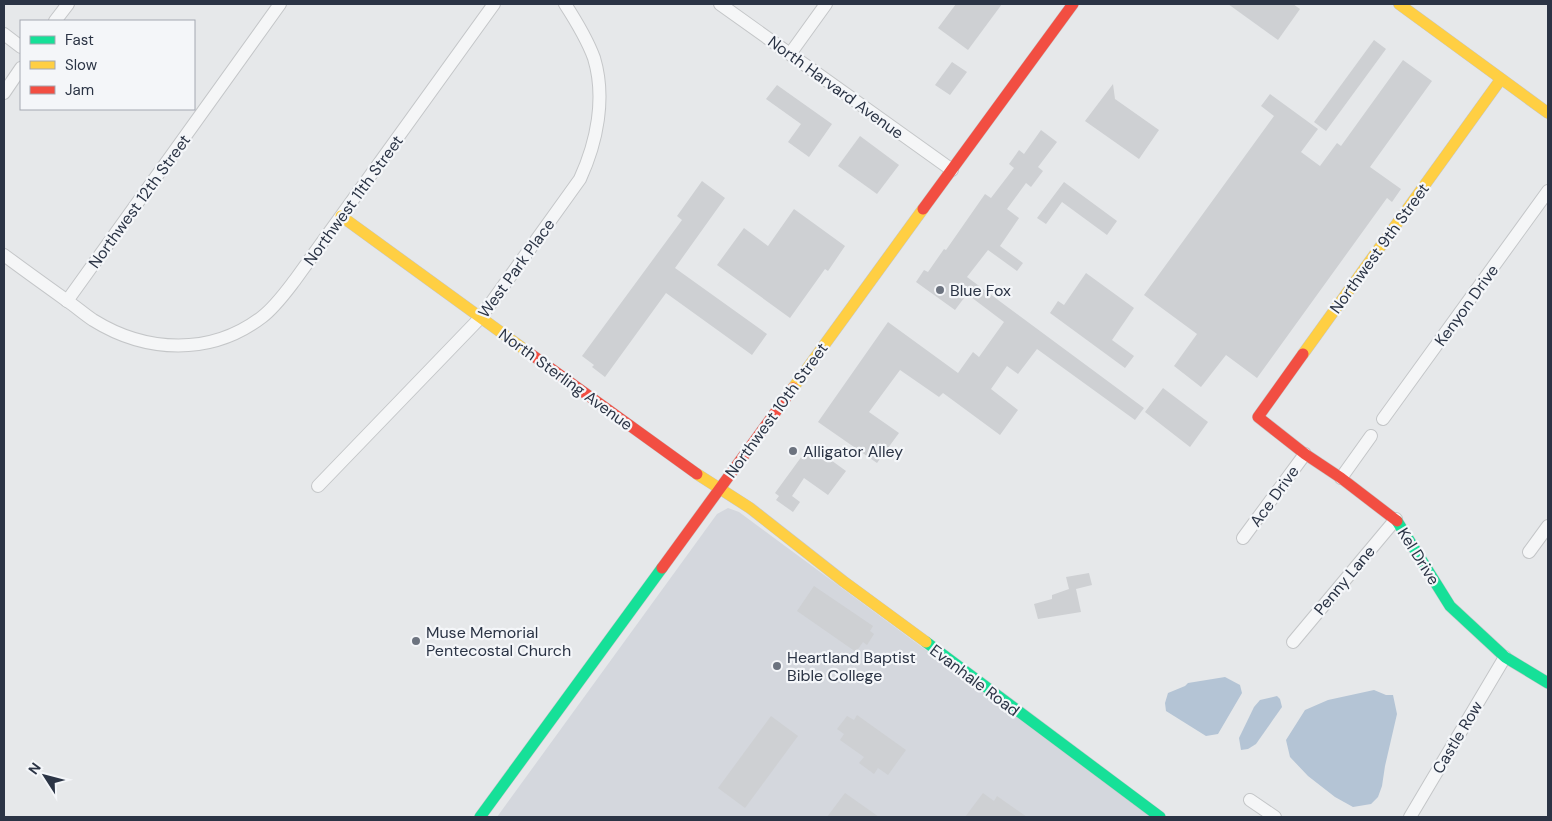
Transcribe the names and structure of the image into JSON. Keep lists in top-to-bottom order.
{
  "streets": {
    "street": [
      "North Harvard Avenue",
      "Northwest 11th Street",
      "Northwest 12th Street",
      "Northwest 9th Street",
      "West Park Place",
      "Kenyon Drive",
      "North Sterling Avenue",
      "Northwest 10th Street",
      "Ace Drive",
      "Kel Drive",
      "Penny Lane",
      "Evanhale Road",
      "Castle Row"
    ]
  },
  "crossings": [
    ["North Harvard Avenue", "Northwest 10th Street"],
    ["Northwest 11th Street", "Northwest 12th Street"],
    ["Northwest 11th Street", "North Sterling Avenue"],
    ["Northwest 9th Street", "Kel Drive"],
    ["West Park Place", "North Sterling Avenue"],
    ["North Sterling Avenue", "Northwest 10th Street"],
    ["North Sterling Avenue", "Evanhale Road"],
    ["Northwest 10th Street", "Evanhale Road"],
    ["Ace Drive", "Kel Drive"],
    ["Kel Drive", "Penny Lane"],
    ["Kel Drive", "Castle Row"]
  ],
  "places": [
    "Blue Fox",
    "Alligator Alley",
    "Muse Memorial Pentecostal Church",
    "Heartland Baptist Bible College"
  ],
  "legend": ["Fast", "Slow", "Jam"],
  "north": "top left"
}
